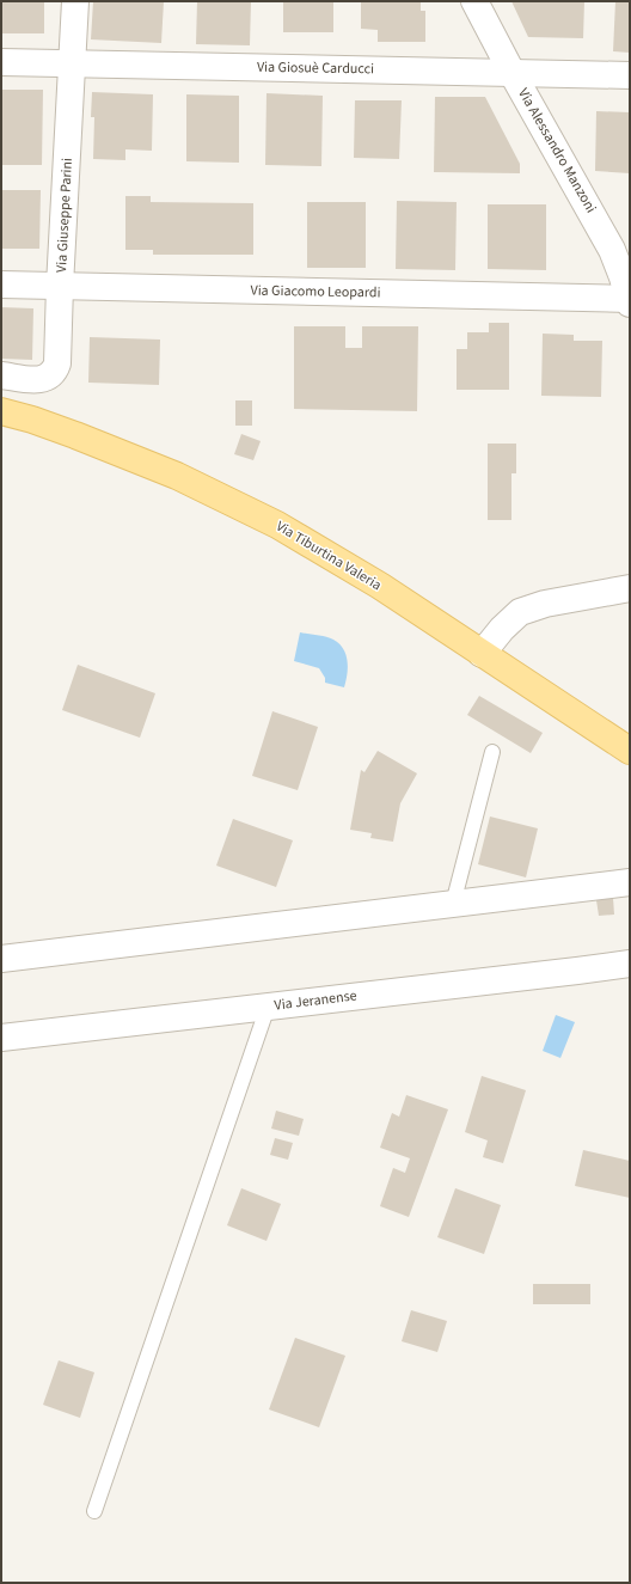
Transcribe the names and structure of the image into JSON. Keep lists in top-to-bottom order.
{
  "streets": {
    "main road": ["Via Tiburtina Valeria"],
    "street": [
      "Via Giosuè Carducci",
      "Via Alessandro Manzoni",
      "Via Giuseppe Parini",
      "Via Giacomo Leopardi",
      "Via Jeranense"
    ]
  },
  "crossings": [
    ["Via Giosuè Carducci", "Via Alessandro Manzoni"],
    ["Via Giosuè Carducci", "Via Giuseppe Parini"],
    ["Via Alessandro Manzoni", "Via Giacomo Leopardi"],
    ["Via Giuseppe Parini", "Via Giacomo Leopardi"]
  ]
}
